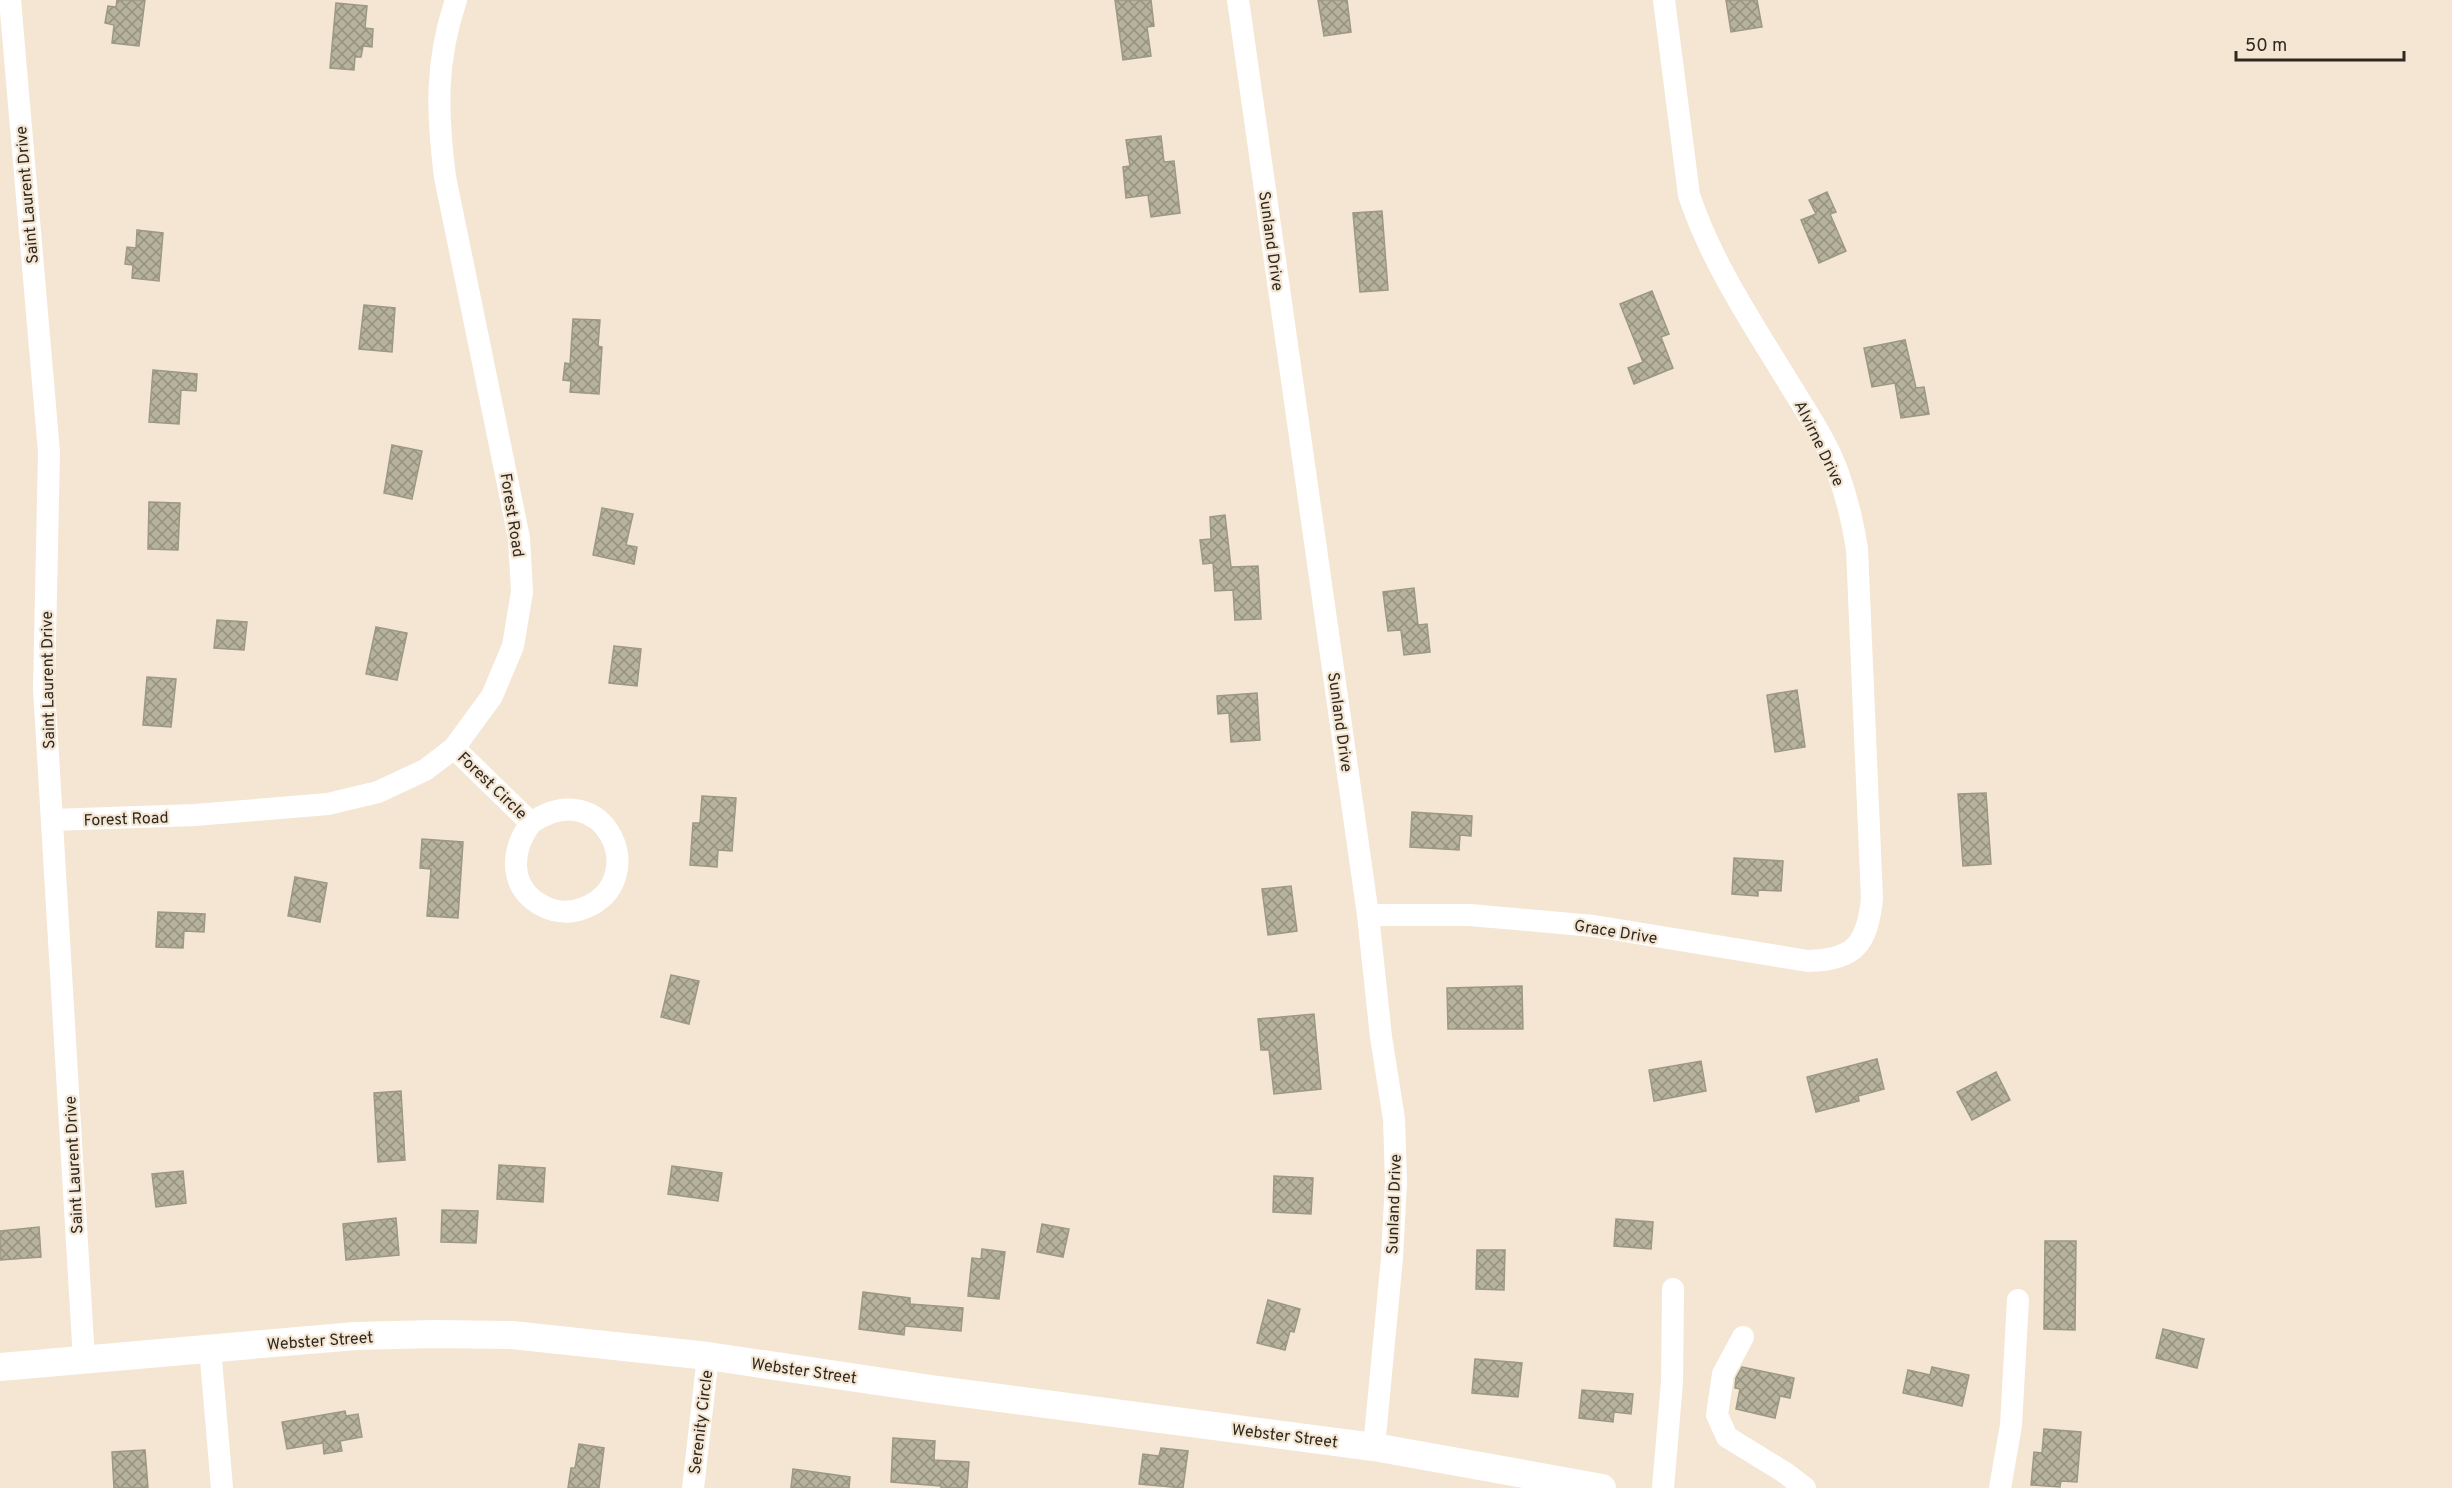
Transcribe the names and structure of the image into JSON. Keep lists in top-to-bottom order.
{
  "streets": {
    "main road": ["Webster Street"],
    "street": [
      "Saint Laurent Drive",
      "Sunland Drive",
      "Alvirne Drive",
      "Forest Road",
      "Forest Circle",
      "Grace Drive",
      "Serenity Circle"
    ]
  },
  "crossings": [
    ["Saint Laurent Drive", "Forest Road"],
    ["Saint Laurent Drive", "Webster Street"],
    ["Sunland Drive", "Grace Drive"],
    ["Sunland Drive", "Webster Street"],
    ["Alvirne Drive", "Grace Drive"],
    ["Forest Road", "Forest Circle"],
    ["Webster Street", "Serenity Circle"]
  ],
  "scale_bar": "50 m"
}
